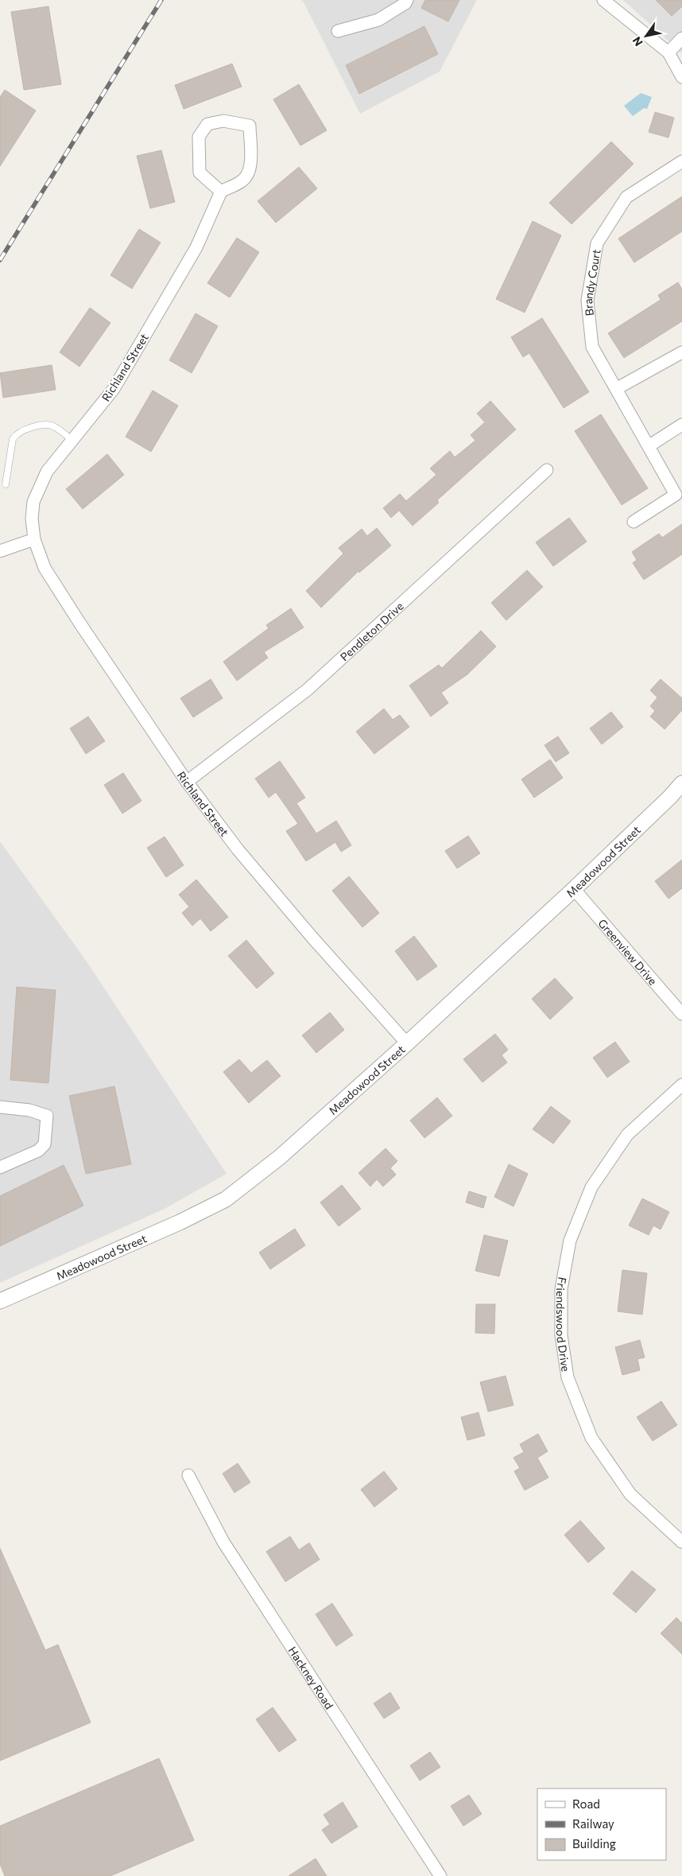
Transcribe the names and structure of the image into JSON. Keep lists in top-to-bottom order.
{
  "streets": {
    "street": [
      "Brandy Court",
      "Richland Street",
      "Pendleton Drive",
      "Meadowood Street",
      "Greenview Drive",
      "Friendswood Drive",
      "Hackney Road"
    ]
  },
  "crossings": [
    ["Richland Street", "Pendleton Drive"],
    ["Richland Street", "Meadowood Street"],
    ["Meadowood Street", "Greenview Drive"]
  ],
  "legend": ["Road", "Railway", "Building"],
  "north": "bottom left"
}
